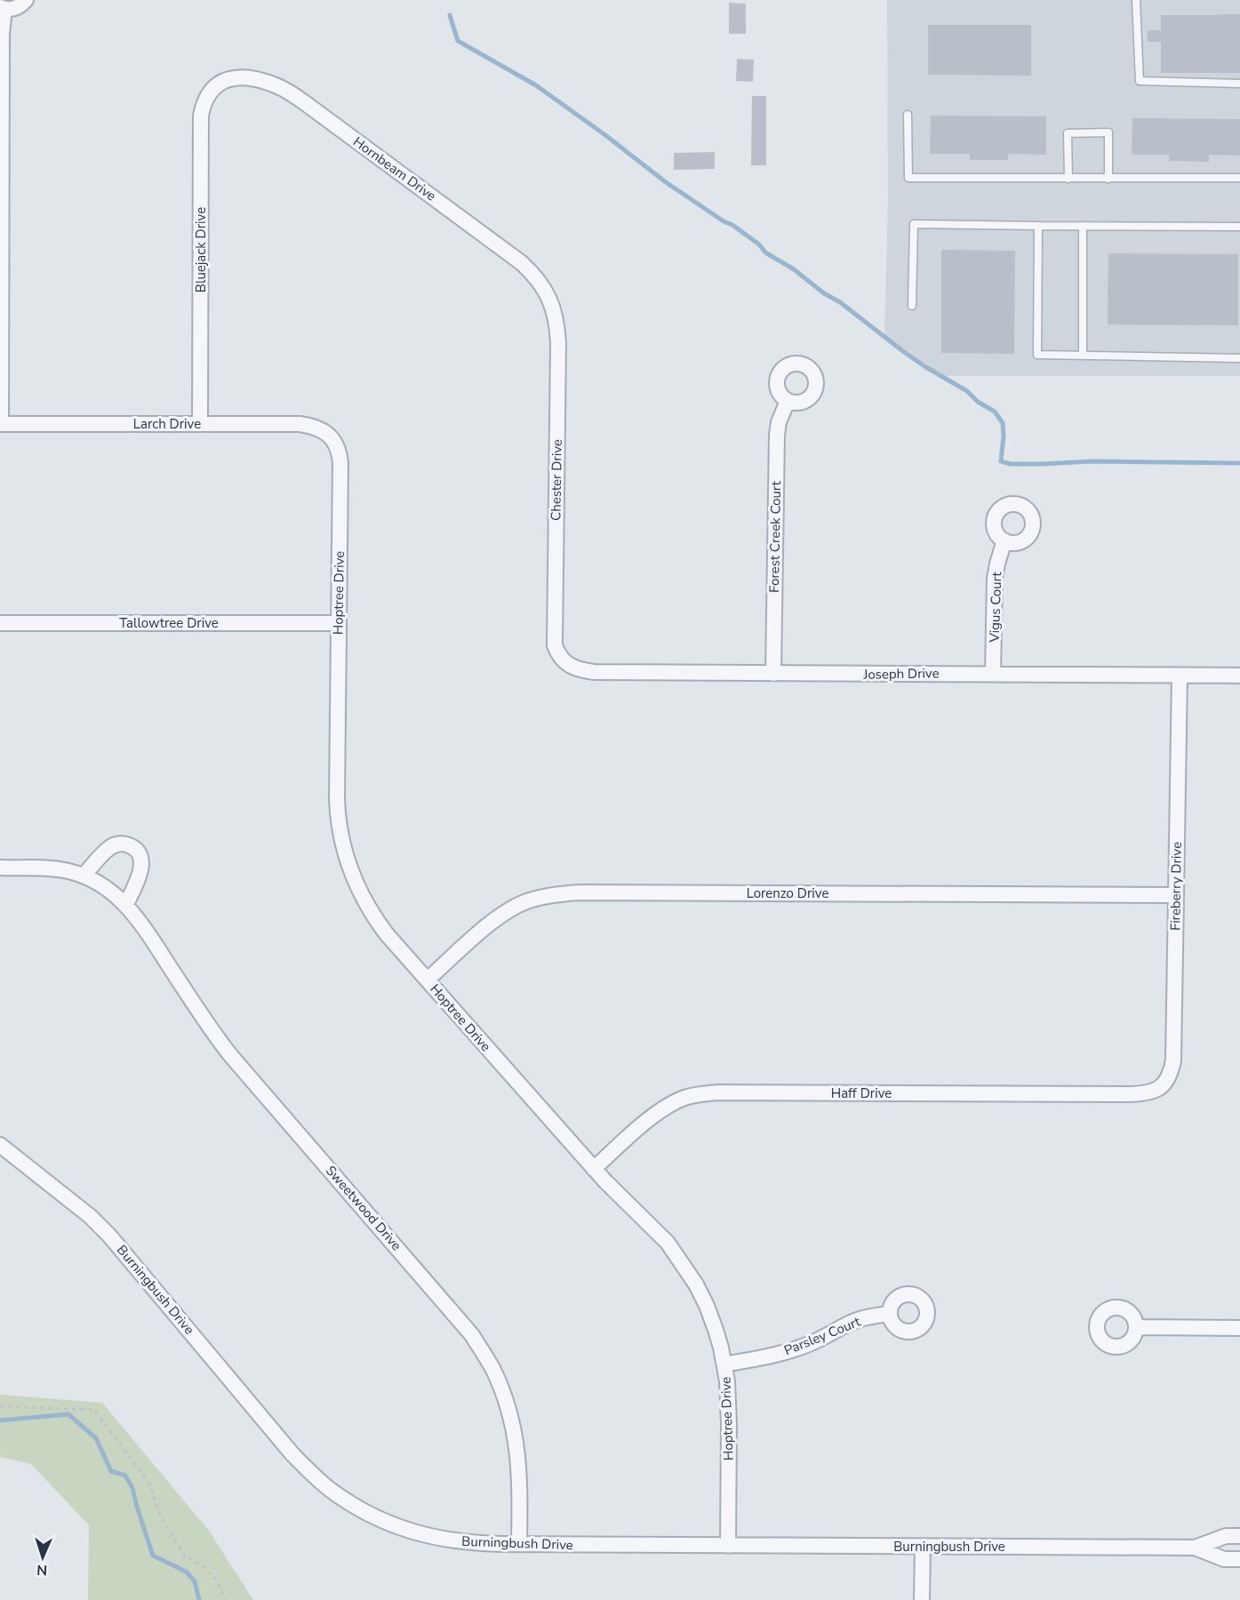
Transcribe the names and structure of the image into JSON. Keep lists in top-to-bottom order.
{
  "streets": {
    "street": [
      "Hornbeam Drive",
      "Bluejack Drive",
      "Larch Drive",
      "Chester Drive",
      "Forest Creek Court",
      "Hoptree Drive",
      "Vigus Court",
      "Tallowtree Drive",
      "Joseph Drive",
      "Fireberry Drive",
      "Lorenzo Drive",
      "Haff Drive",
      "Sweetwood Drive",
      "Burningbush Drive",
      "Parsley Court"
    ]
  },
  "crossings": [
    ["Hornbeam Drive", "Bluejack Drive"],
    ["Hornbeam Drive", "Chester Drive"],
    ["Bluejack Drive", "Larch Drive"],
    ["Larch Drive", "Hoptree Drive"],
    ["Chester Drive", "Joseph Drive"],
    ["Forest Creek Court", "Joseph Drive"],
    ["Hoptree Drive", "Tallowtree Drive"],
    ["Hoptree Drive", "Lorenzo Drive"],
    ["Hoptree Drive", "Haff Drive"],
    ["Hoptree Drive", "Burningbush Drive"],
    ["Hoptree Drive", "Parsley Court"],
    ["Vigus Court", "Joseph Drive"],
    ["Joseph Drive", "Fireberry Drive"],
    ["Fireberry Drive", "Lorenzo Drive"],
    ["Fireberry Drive", "Haff Drive"],
    ["Sweetwood Drive", "Burningbush Drive"]
  ],
  "north": "bottom"
}
